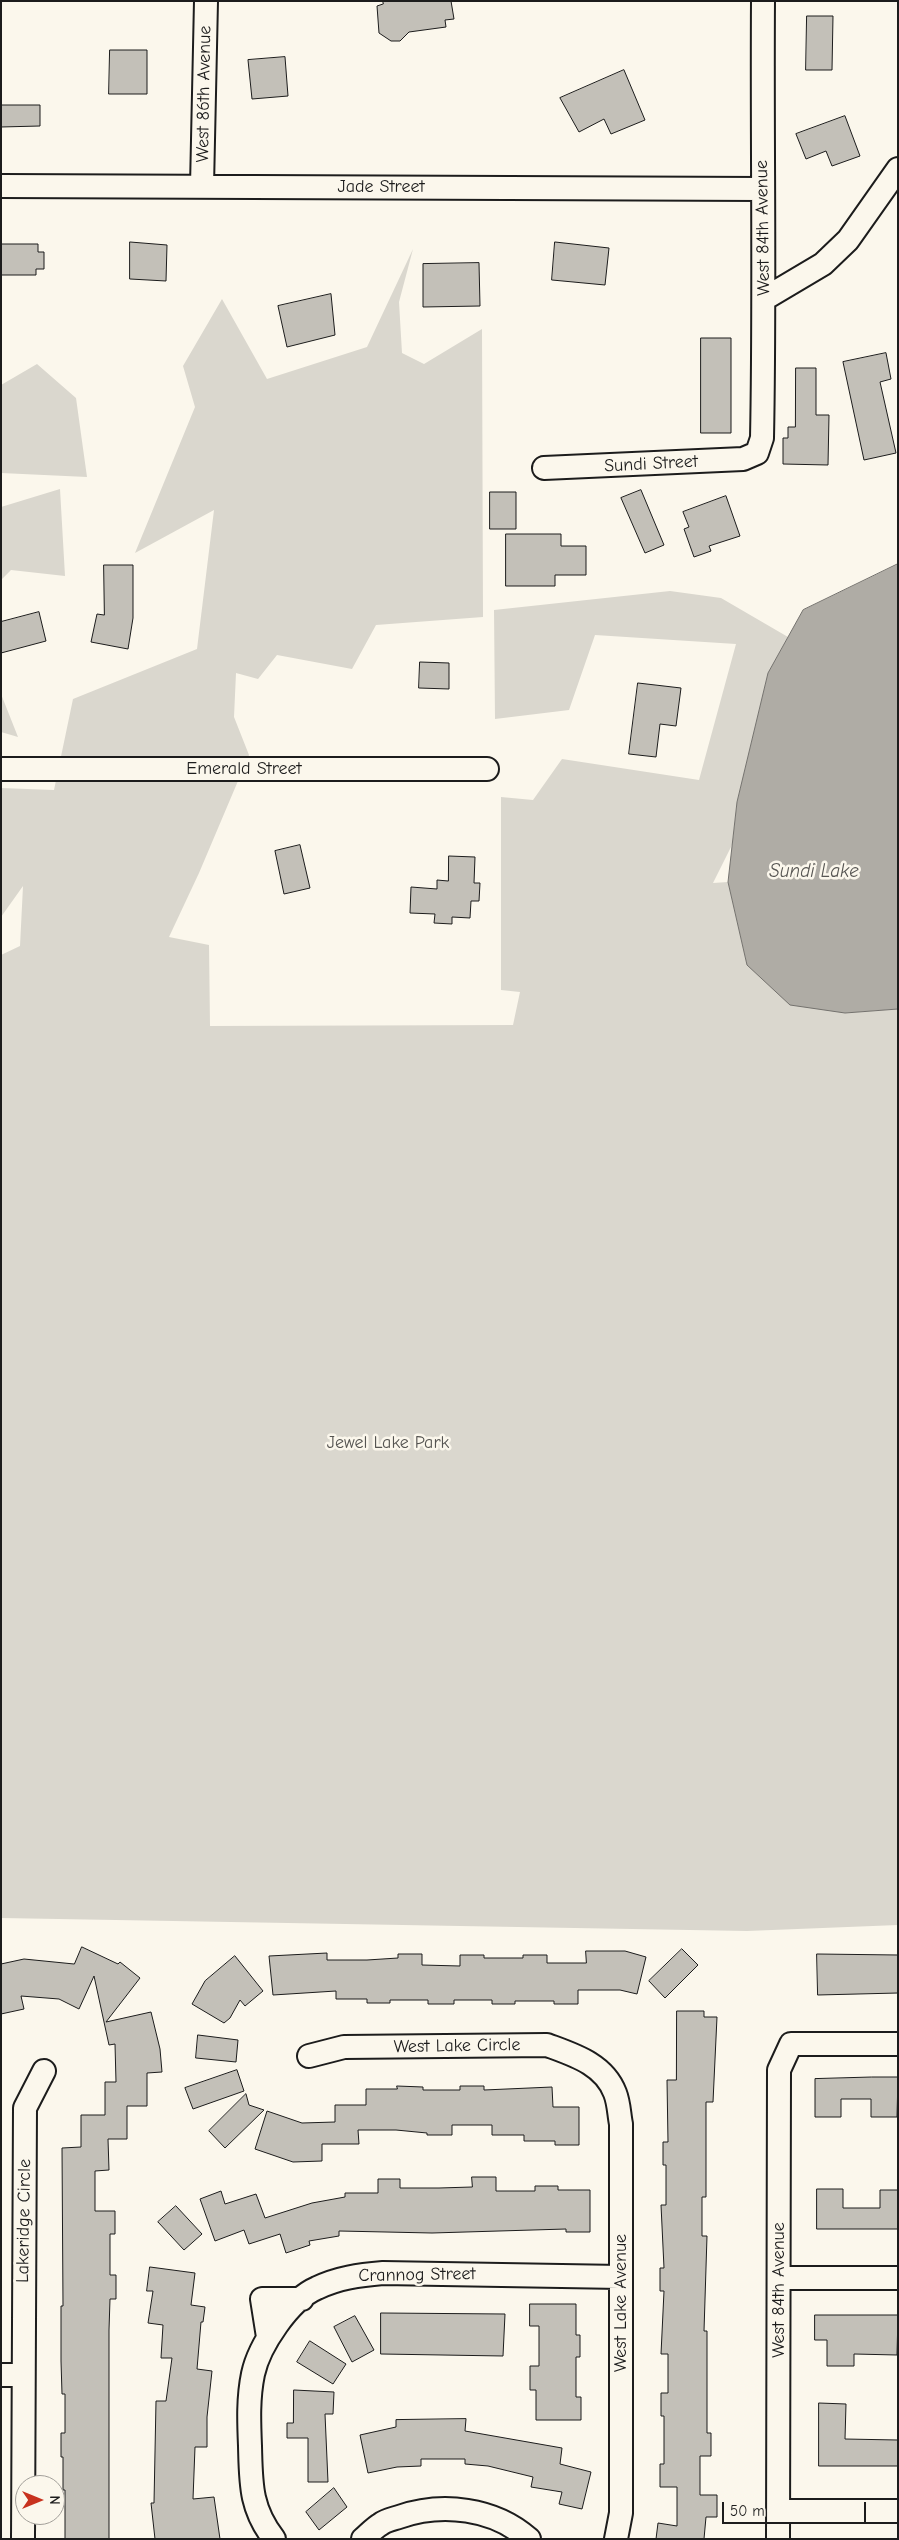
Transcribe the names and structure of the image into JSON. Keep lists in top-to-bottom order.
{
  "streets": {
    "street": [
      "West 86th Avenue",
      "Jade Street",
      "West 84th Avenue",
      "Sundi Street",
      "Emerald Street",
      "West Lake Circle",
      "Lakeridge Circle",
      "Crannog Street",
      "West Lake Avenue"
    ]
  },
  "crossings": [
    ["West 86th Avenue", "Jade Street"],
    ["Jade Street", "West 84th Avenue"],
    ["West 84th Avenue", "Sundi Street"],
    ["West Lake Circle", "West Lake Avenue"],
    ["Crannog Street", "West Lake Avenue"]
  ],
  "water": ["Sundi Lake"],
  "parks": ["Jewel Lake Park"],
  "scale_bar": "50 m",
  "north": "right"
}
